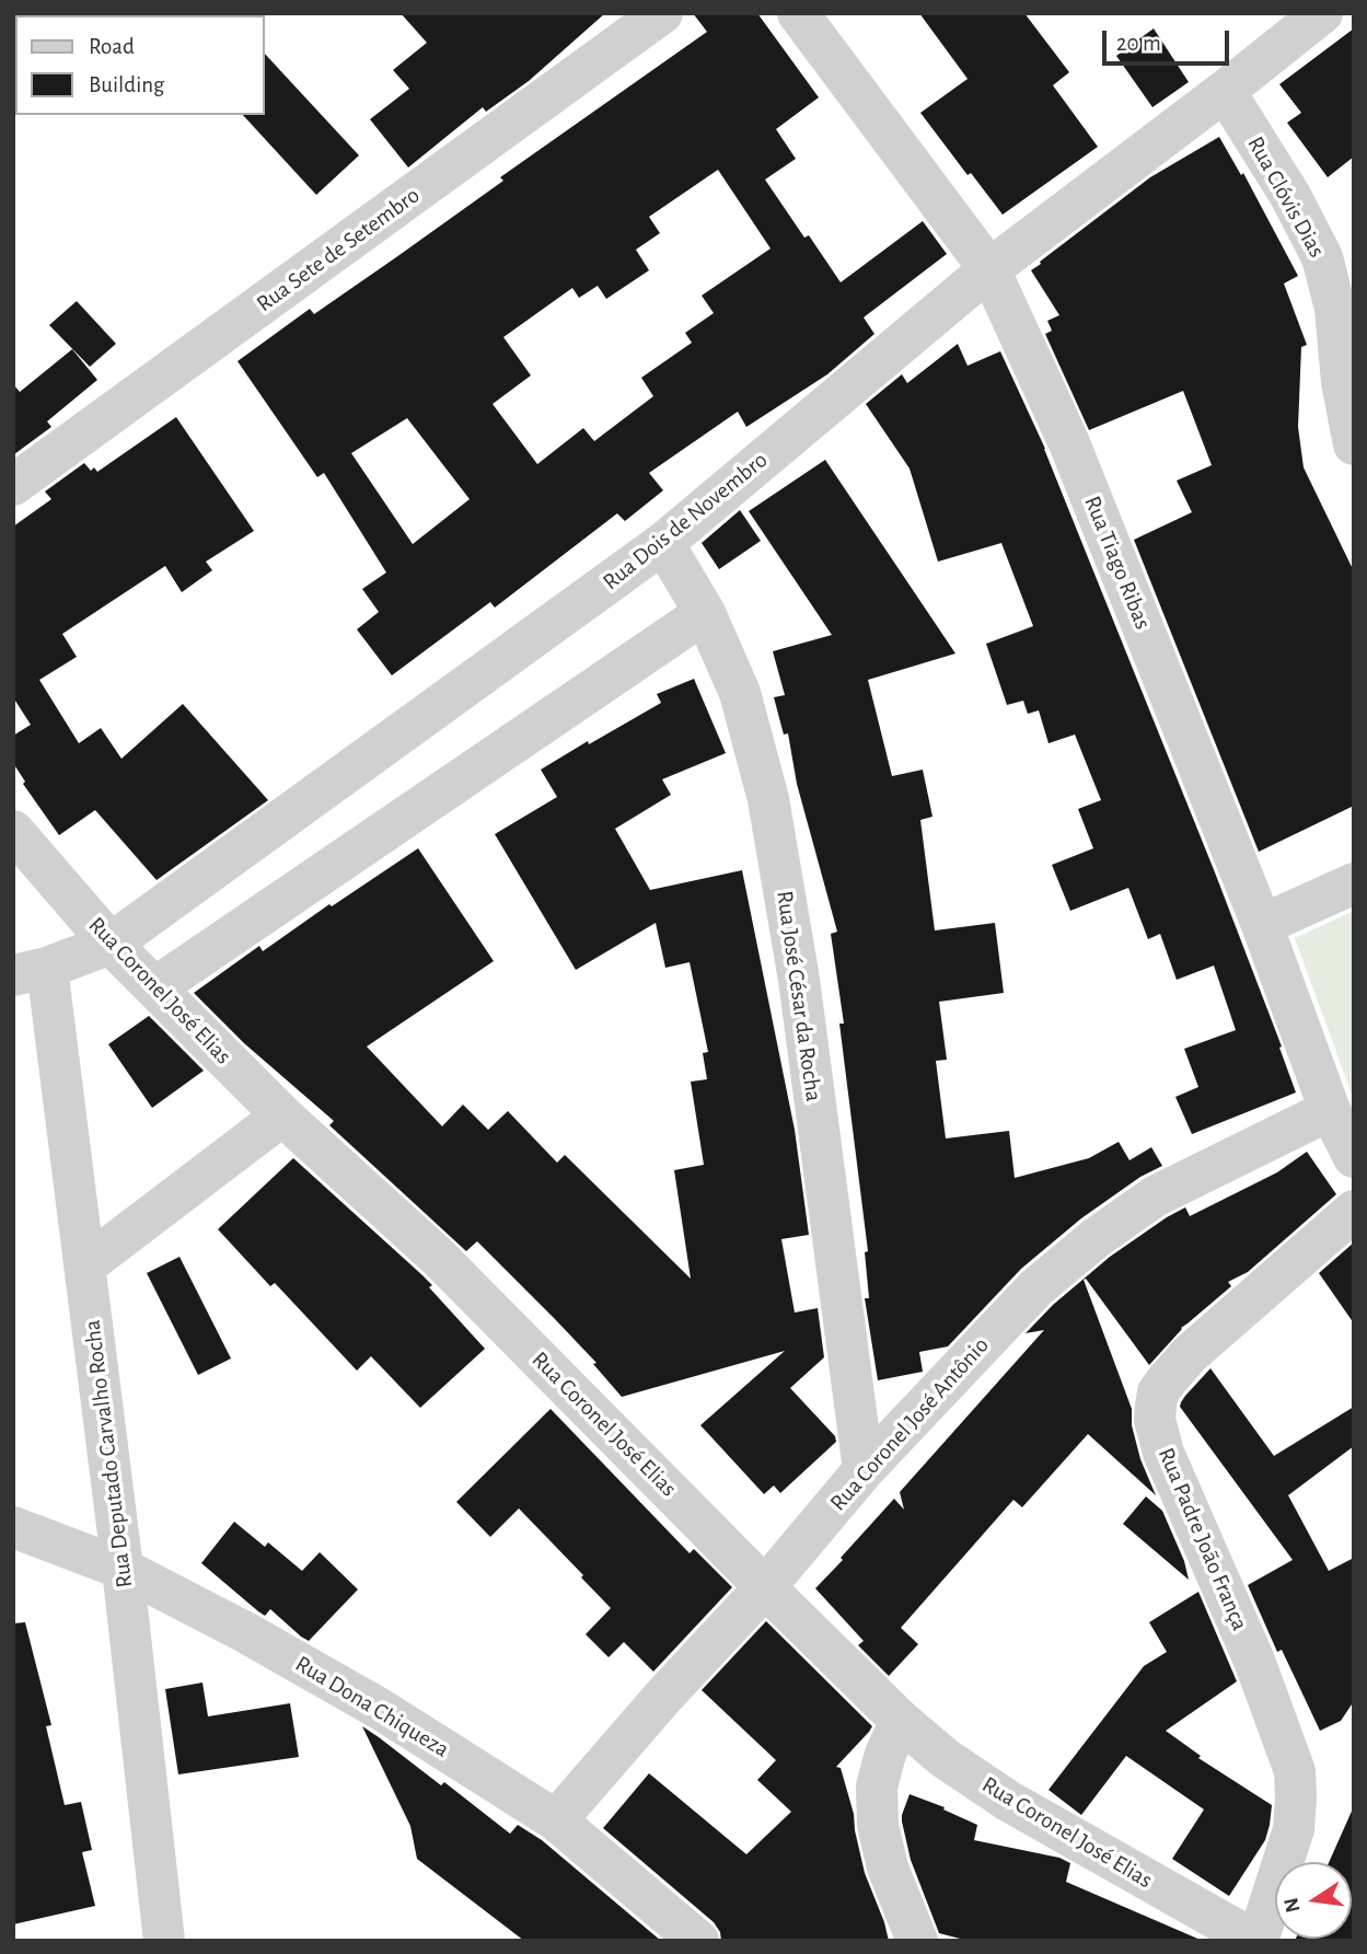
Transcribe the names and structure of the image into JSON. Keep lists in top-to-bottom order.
{
  "streets": {
    "street": [
      "Rua Clóvis Dias",
      "Rua Sete de Setembro",
      "Rua Dois de Novembro",
      "Rua Tiago Ribas",
      "Rua Coronel José Elias",
      "Rua José César da Rocha",
      "Rua Coronel José Antônio",
      "Rua Deputado Carvalho Rocha",
      "Rua Padre João França",
      "Rua Dona Chiqueza"
    ]
  },
  "crossings": [
    ["Rua Clóvis Dias", "Rua Dois de Novembro"],
    ["Rua Dois de Novembro", "Rua Tiago Ribas"],
    ["Rua Dois de Novembro", "Rua Coronel José Elias"],
    ["Rua Dois de Novembro", "Rua José César da Rocha"],
    ["Rua Dois de Novembro", "Rua Deputado Carvalho Rocha"],
    ["Rua Tiago Ribas", "Rua Coronel José Antônio"],
    ["Rua Coronel José Elias", "Rua Coronel José Antônio"],
    ["Rua Coronel José Elias", "Rua Padre João França"],
    ["Rua José César da Rocha", "Rua Coronel José Antônio"],
    ["Rua Coronel José Antônio", "Rua Dona Chiqueza"],
    ["Rua Deputado Carvalho Rocha", "Rua Dona Chiqueza"]
  ],
  "legend": ["Road", "Building"],
  "scale_bar": "20 m",
  "north": "left"
}
